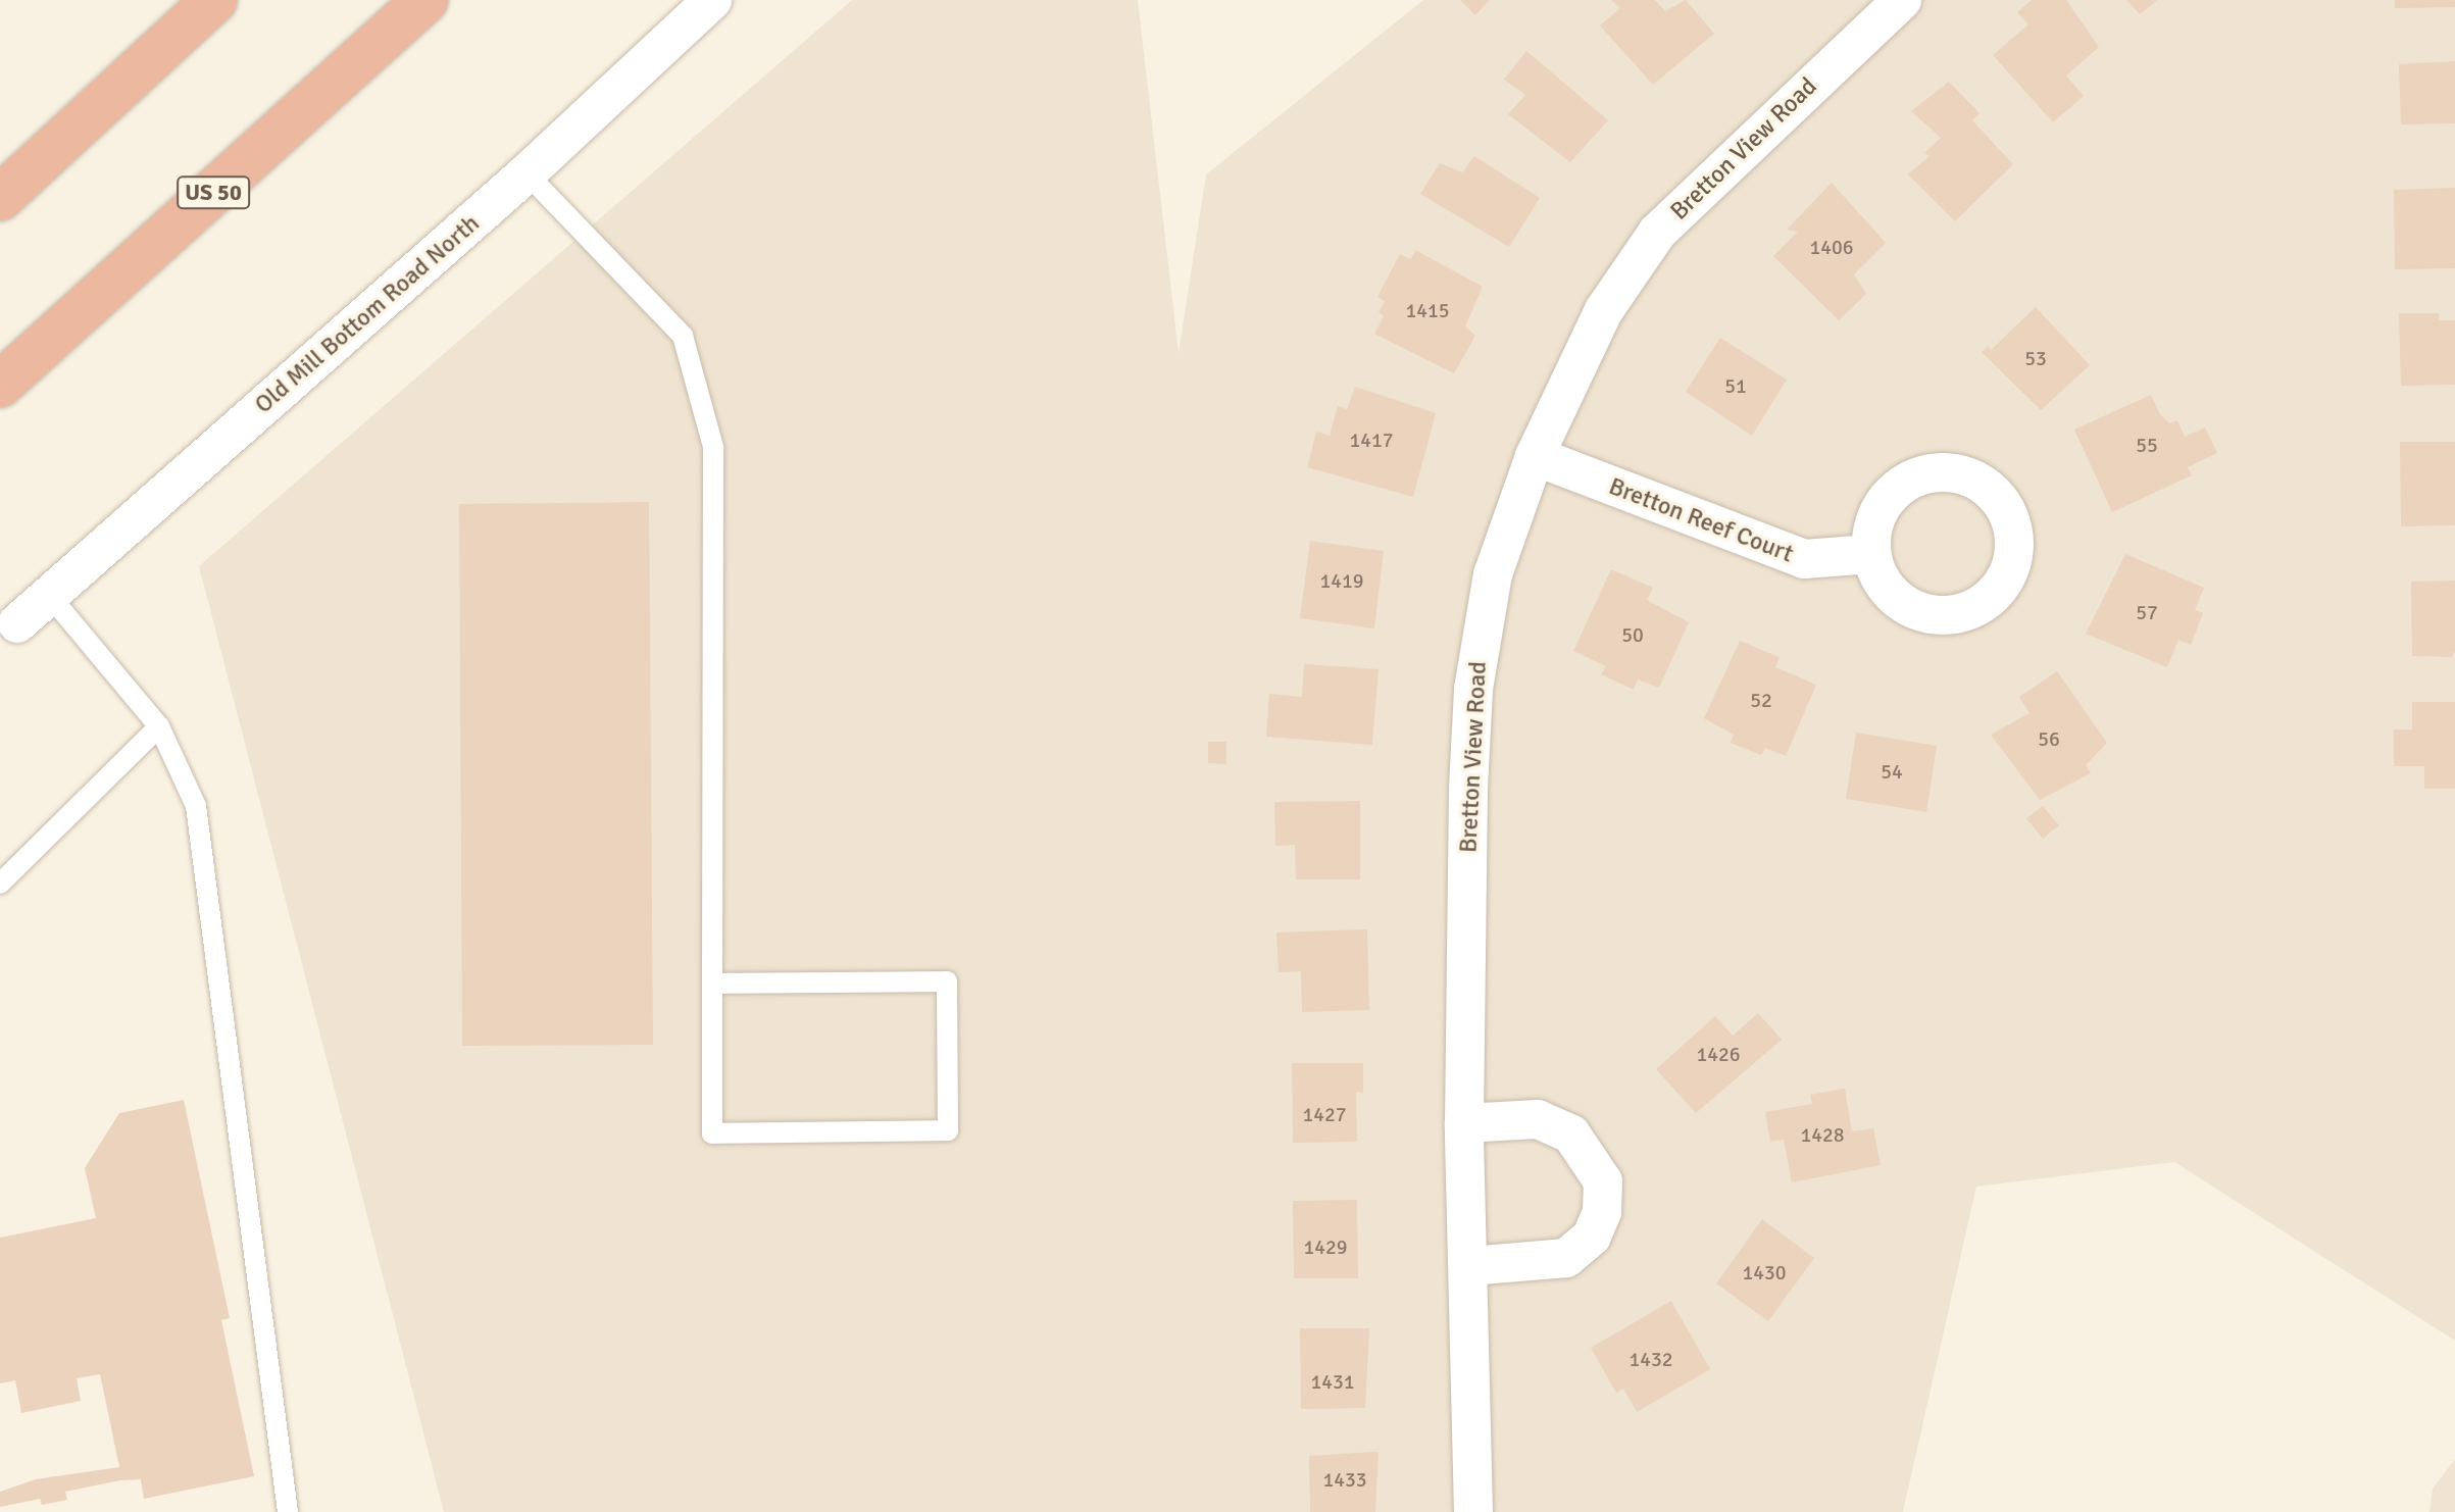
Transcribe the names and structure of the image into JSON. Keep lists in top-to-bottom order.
{
  "streets": {
    "highway": ["US 50"],
    "street": ["Bretton View Road", "Old Mill Bottom Road North", "Bretton Reef Court"]
  },
  "crossings": [
    ["Bretton View Road", "Bretton Reef Court"]
  ],
  "house_numbers": [
    "1406",
    "1415",
    "53",
    "51",
    "1417",
    "55",
    "1419",
    "57",
    "50",
    "52",
    "56",
    "54",
    "1426",
    "1427",
    "1428",
    "1429",
    "1430",
    "1432",
    "1431",
    "1433"
  ]
}
